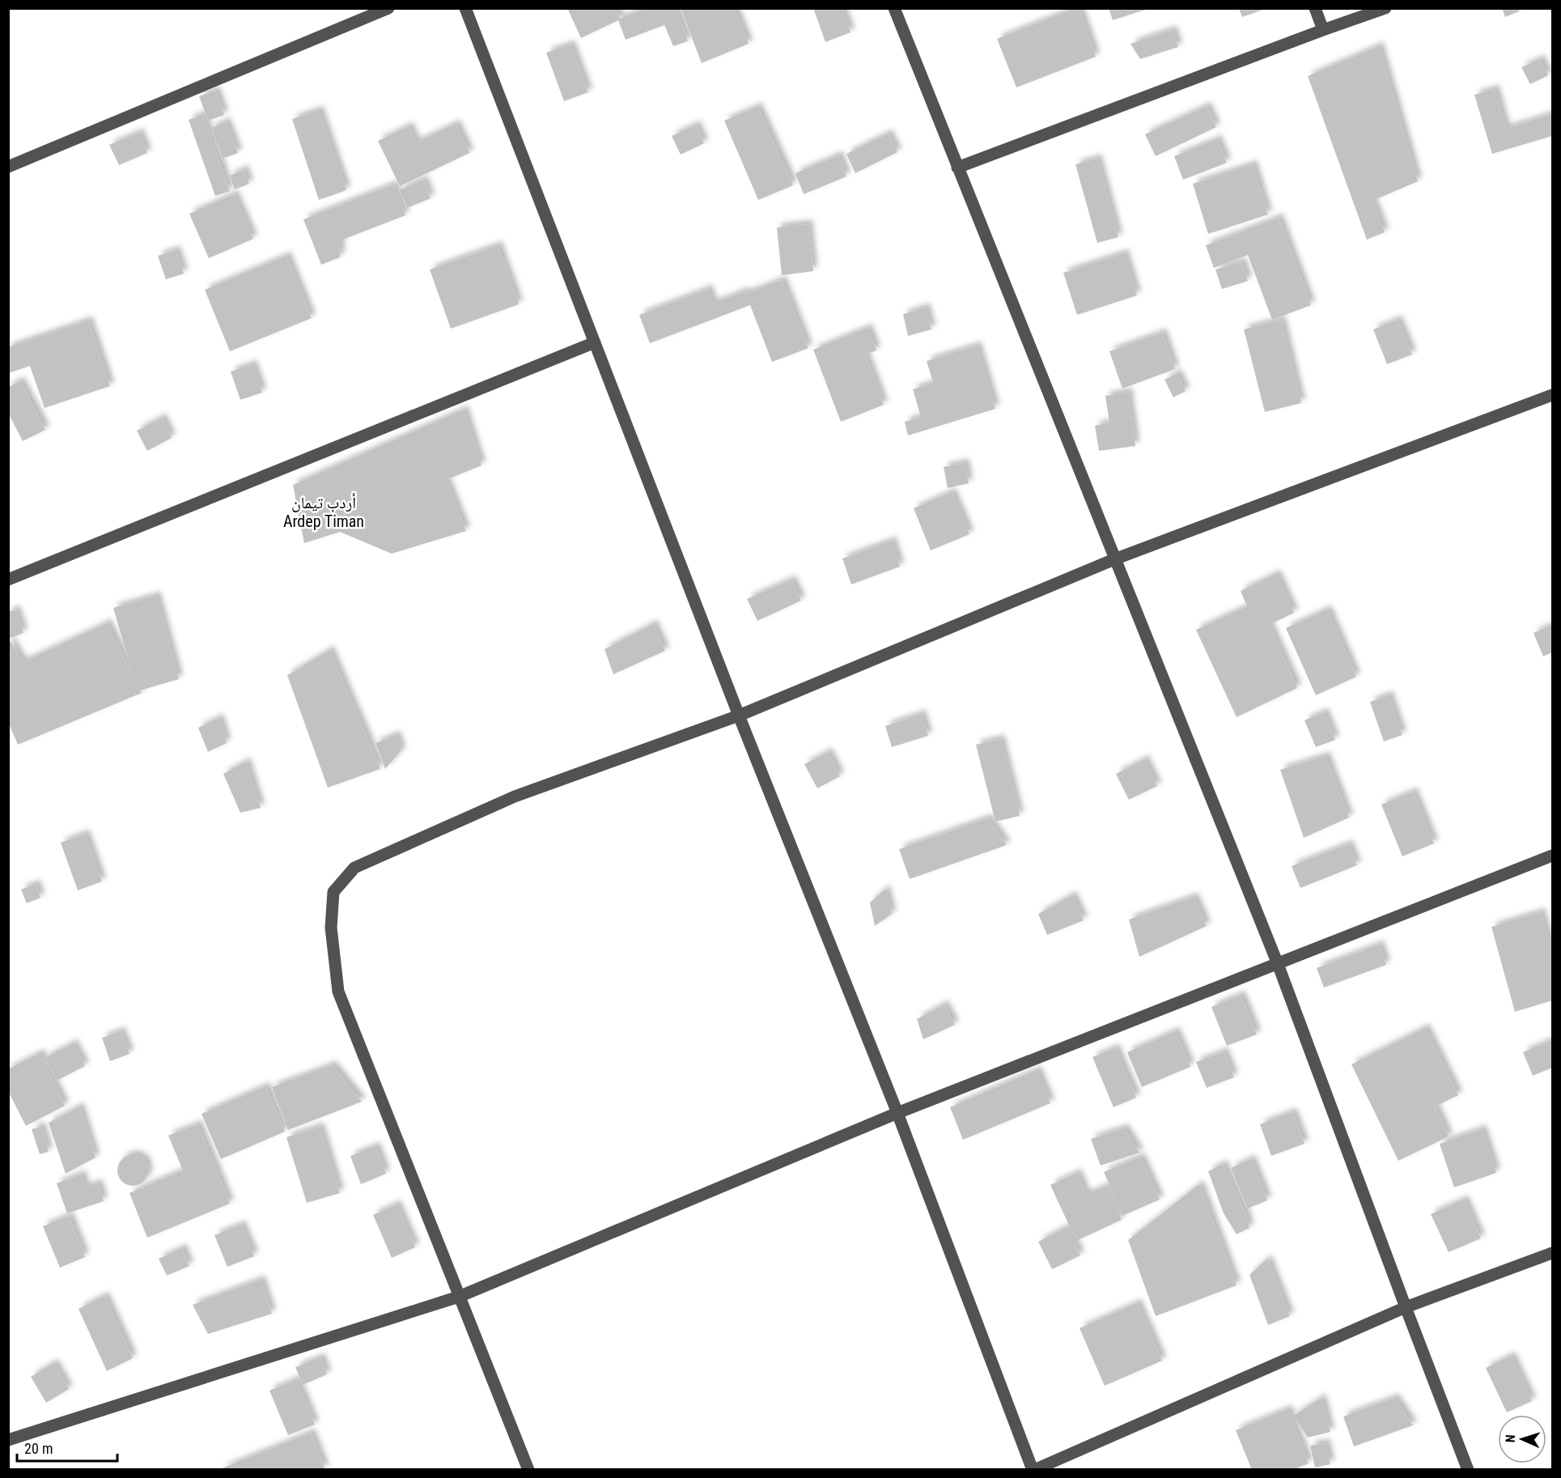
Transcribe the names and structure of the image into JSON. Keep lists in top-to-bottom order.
{
  "districts": ["أردب تيمان Ardep Timan"],
  "scale_bar": "20 m",
  "north": "left"
}
